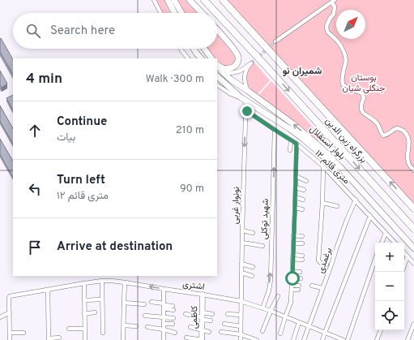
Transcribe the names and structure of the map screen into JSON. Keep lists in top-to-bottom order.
{
  "streets": {
    "highway": ["بزرگراه زین الدین"],
    "main road": ["بلوار استقلال"],
    "street": [
      "۱۲ متری قائم",
      "نونوار غربی",
      "شهید توکلی",
      "برغمدی",
      "اشتری",
      "کاظمی"
    ]
  },
  "crossings": [
    ["بلوار استقلال", "نونوار غربی"],
    ["۱۲ متری قائم", "نونوار غربی"],
    ["۱۲ متری قائم", "شهید توکلی"],
    ["۱۲ متری قائم", "برغمدی"],
    ["نونوار غربی", "اشتری"],
    ["شهید توکلی", "اشتری"],
    ["برغمدی", "اشتری"],
    ["اشتری", "کاظمی"]
  ],
  "one_way": ["نونوار غربی"],
  "districts": ["شمیران نو"],
  "parks": ["بوستان جنگلی شیان"],
  "north": "top right",
  "page": {
    "search": "Search here",
    "heading": ["4 min", "Walk · 300 m"],
    "list": [
      ["Continue", "بیات", "210 m"],
      ["Turn left", "۱۲ متری قائم", "90 m"],
      "Arrive at destination"
    ],
    "map_buttons": ["+", "−"]
  }
}
